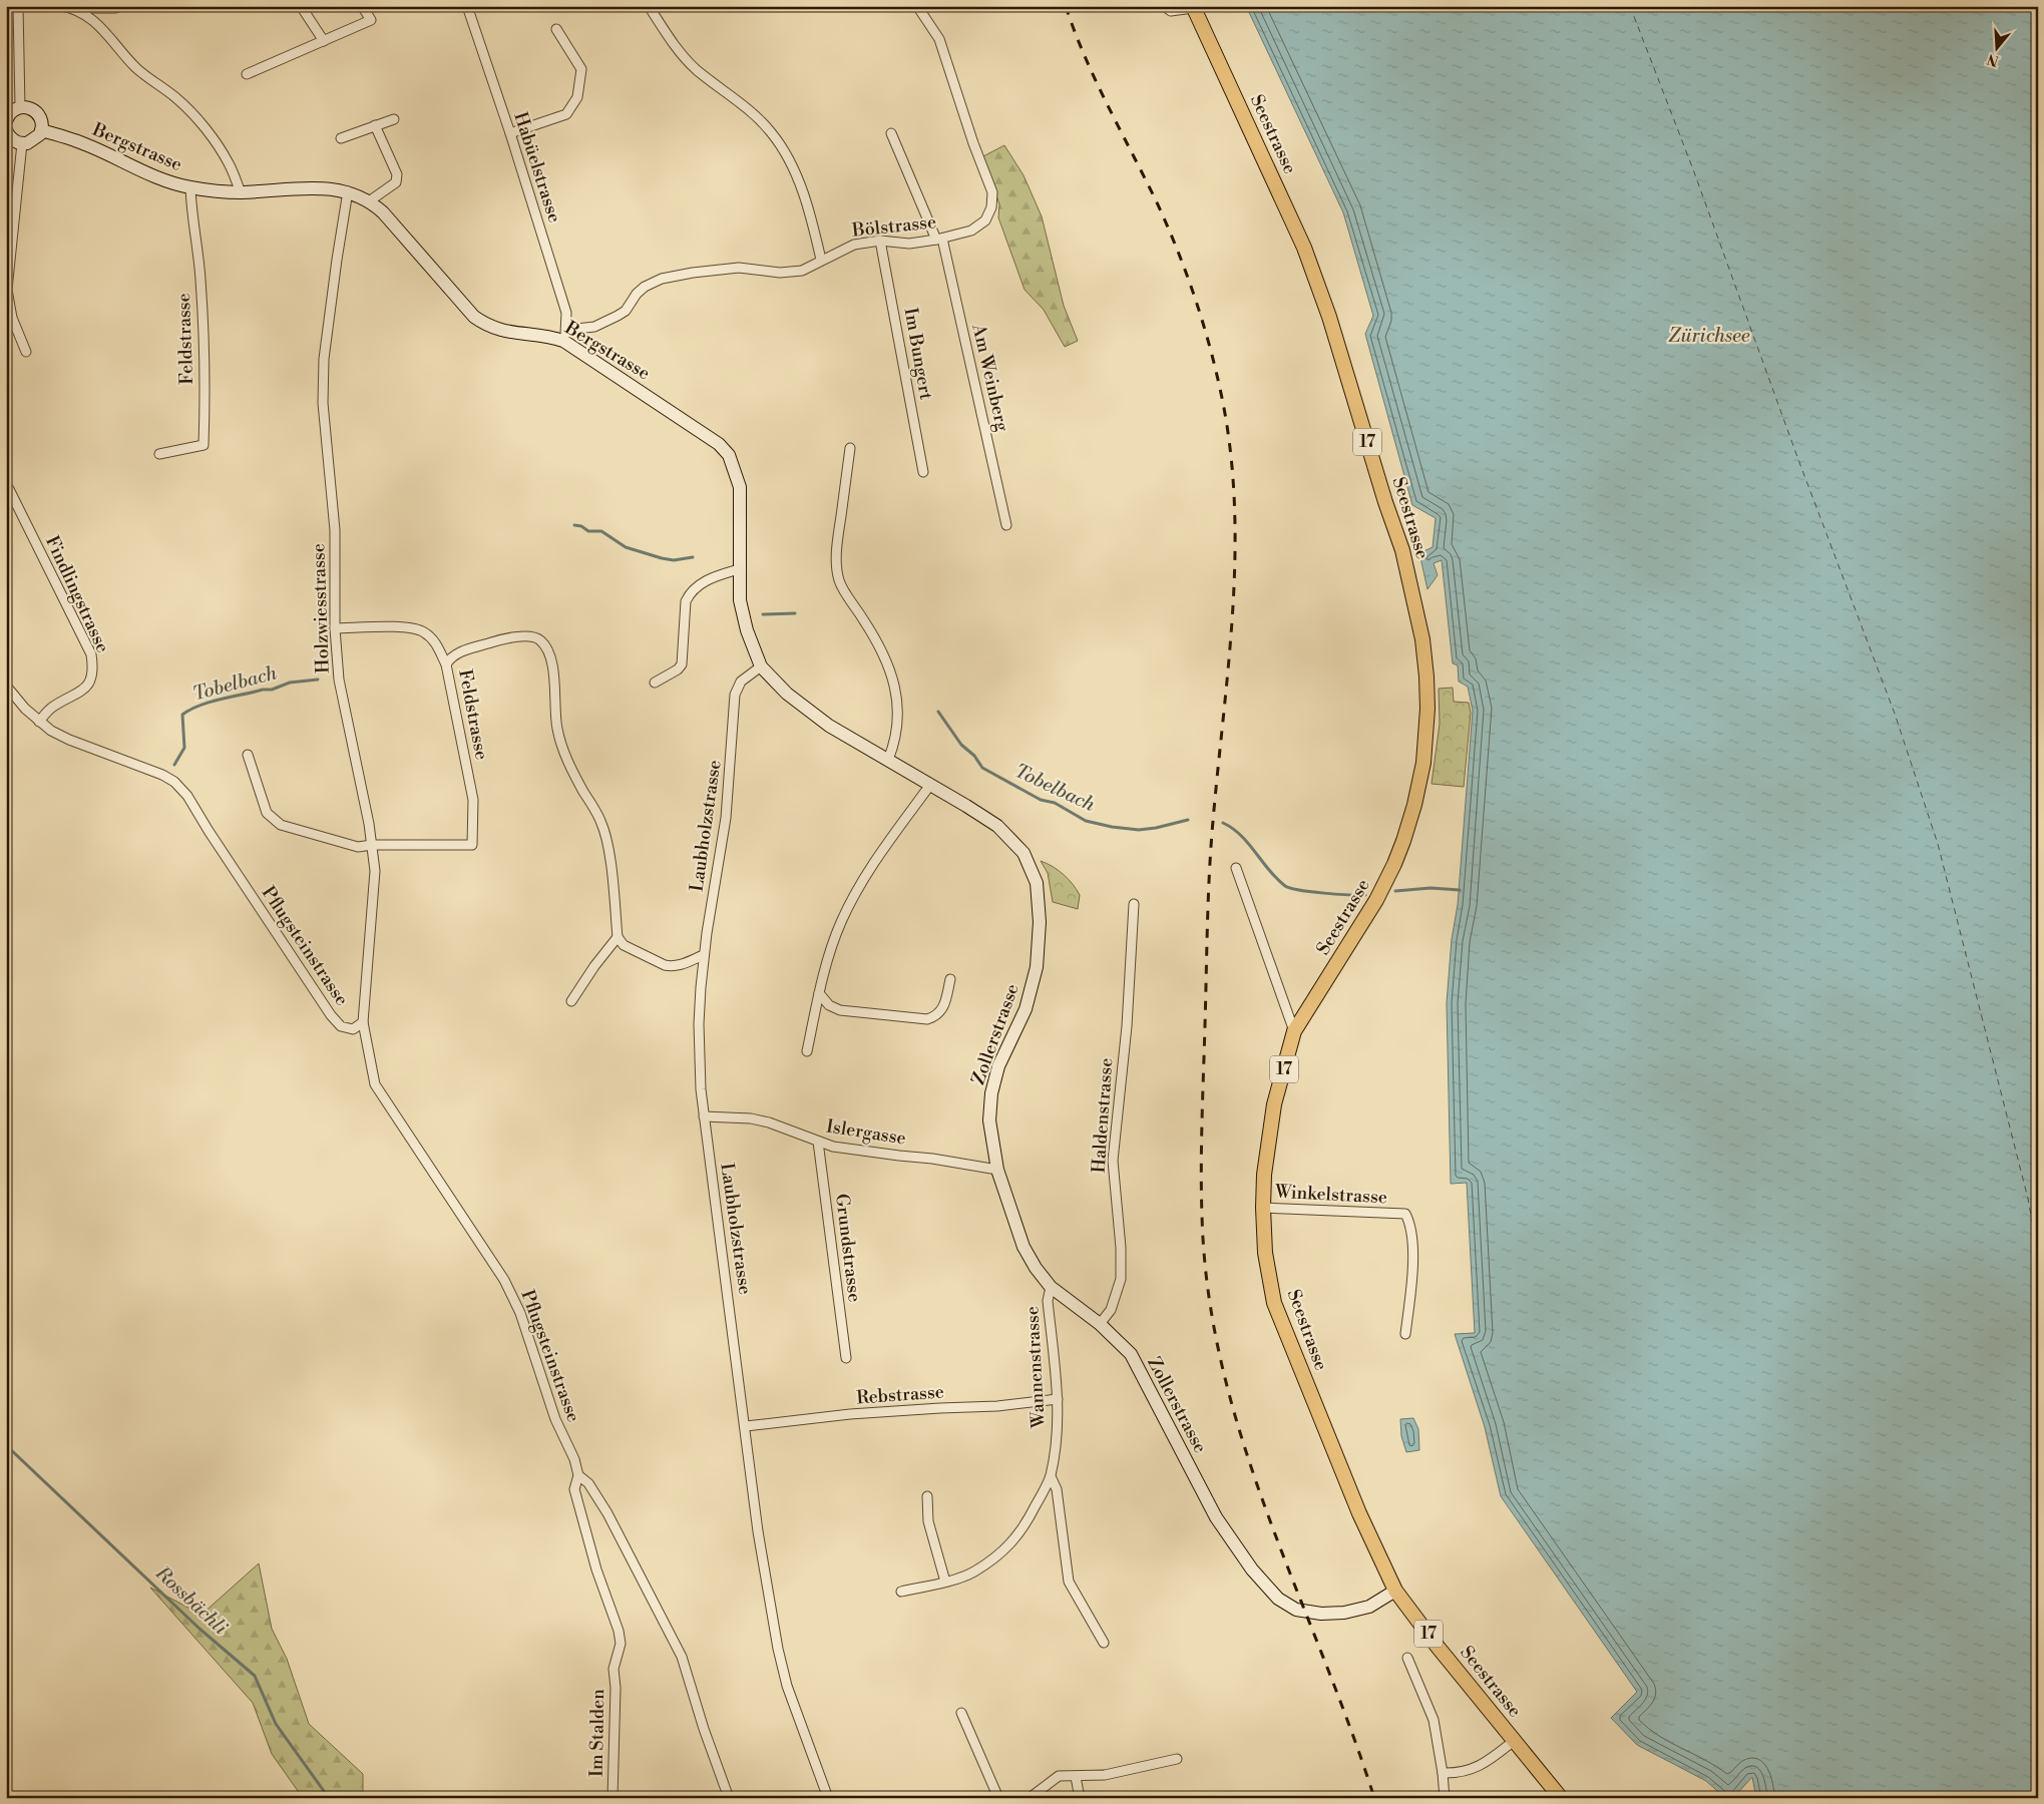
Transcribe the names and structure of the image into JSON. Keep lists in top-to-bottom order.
{
  "streets": {
    "main road": ["Seestrasse", "17"],
    "street": [
      "Bergstrasse",
      "Habüelstrasse",
      "Bölstrasse",
      "Feldstrasse",
      "Im Bungert",
      "Am Weinberg",
      "Findlingstrasse",
      "Holzwiesstrasse",
      "Laubholzstrasse",
      "Pflugsteinstrasse",
      "Zollerstrasse",
      "Haldenstrasse",
      "Islergasse",
      "Winkelstrasse",
      "Grundstrasse",
      "Wannenstrasse",
      "Rebstrasse",
      "Im Stalden"
    ]
  },
  "crossings": [
    ["Seestrasse", "Zollerstrasse"],
    ["Seestrasse", "Winkelstrasse"],
    ["Bergstrasse", "Habüelstrasse"],
    ["Bergstrasse", "Bölstrasse"],
    ["Bergstrasse", "Feldstrasse"],
    ["Bergstrasse", "Holzwiesstrasse"],
    ["Bergstrasse", "Zollerstrasse"],
    ["Habüelstrasse", "Bölstrasse"],
    ["Bölstrasse", "Im Bungert"],
    ["Bölstrasse", "Am Weinberg"],
    ["Feldstrasse", "Holzwiesstrasse"],
    ["Findlingstrasse", "Pflugsteinstrasse"],
    ["Holzwiesstrasse", "Pflugsteinstrasse"],
    ["Laubholzstrasse", "Zollerstrasse"],
    ["Laubholzstrasse", "Islergasse"],
    ["Laubholzstrasse", "Rebstrasse"],
    ["Pflugsteinstrasse", "Im Stalden"],
    ["Zollerstrasse", "Haldenstrasse"],
    ["Zollerstrasse", "Islergasse"],
    ["Zollerstrasse", "Wannenstrasse"],
    ["Islergasse", "Grundstrasse"],
    ["Wannenstrasse", "Rebstrasse"]
  ],
  "water": ["Zürichsee", "Tobelbach", "Rossbächli"],
  "north": "bottom"
}
